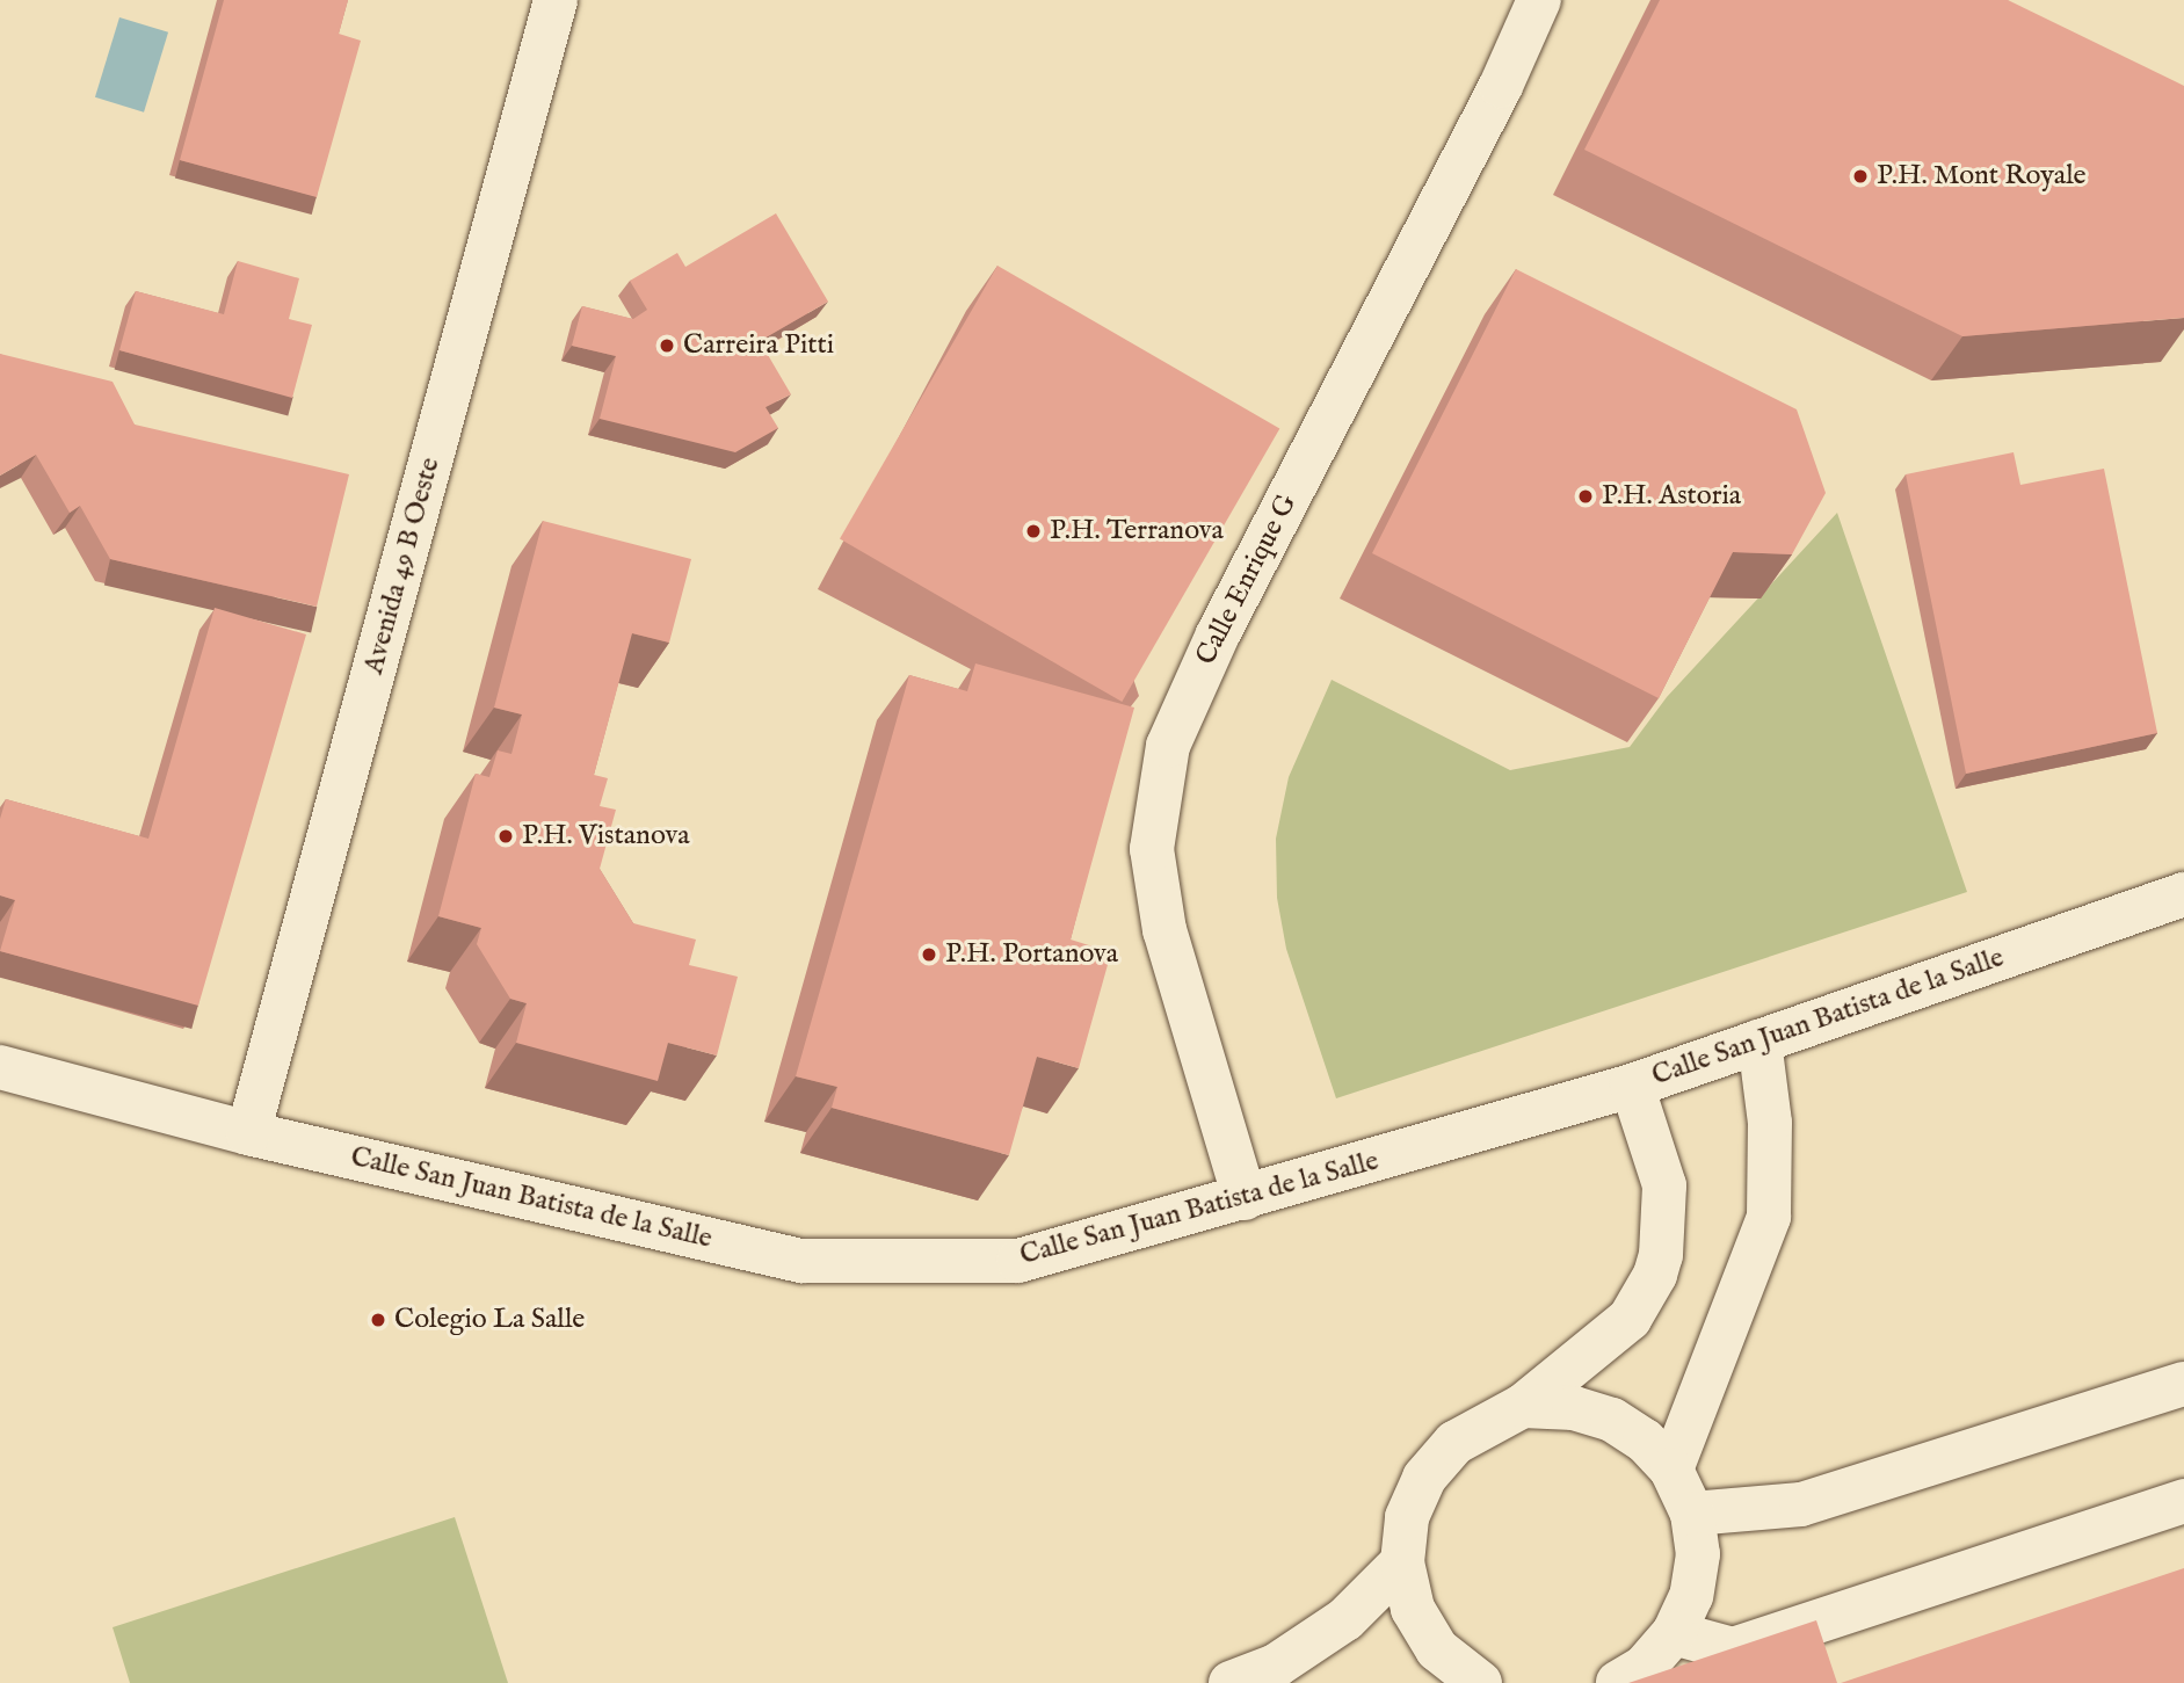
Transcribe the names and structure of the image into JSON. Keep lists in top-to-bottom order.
{
  "streets": {
    "street": ["Avenida 49 B Oeste", "Calle Enrique G", "Calle San Juan Batista de la Salle"]
  },
  "crossings": [
    ["Avenida 49 B Oeste", "Calle San Juan Batista de la Salle"],
    ["Calle Enrique G", "Calle San Juan Batista de la Salle"]
  ],
  "places": [
    "P.H. Mont Royale",
    "Carreira Pitti",
    "P.H. Astoria",
    "P.H. Terranova",
    "P.H. Vistanova",
    "P.H. Portanova",
    "Colegio La Salle"
  ]
}
